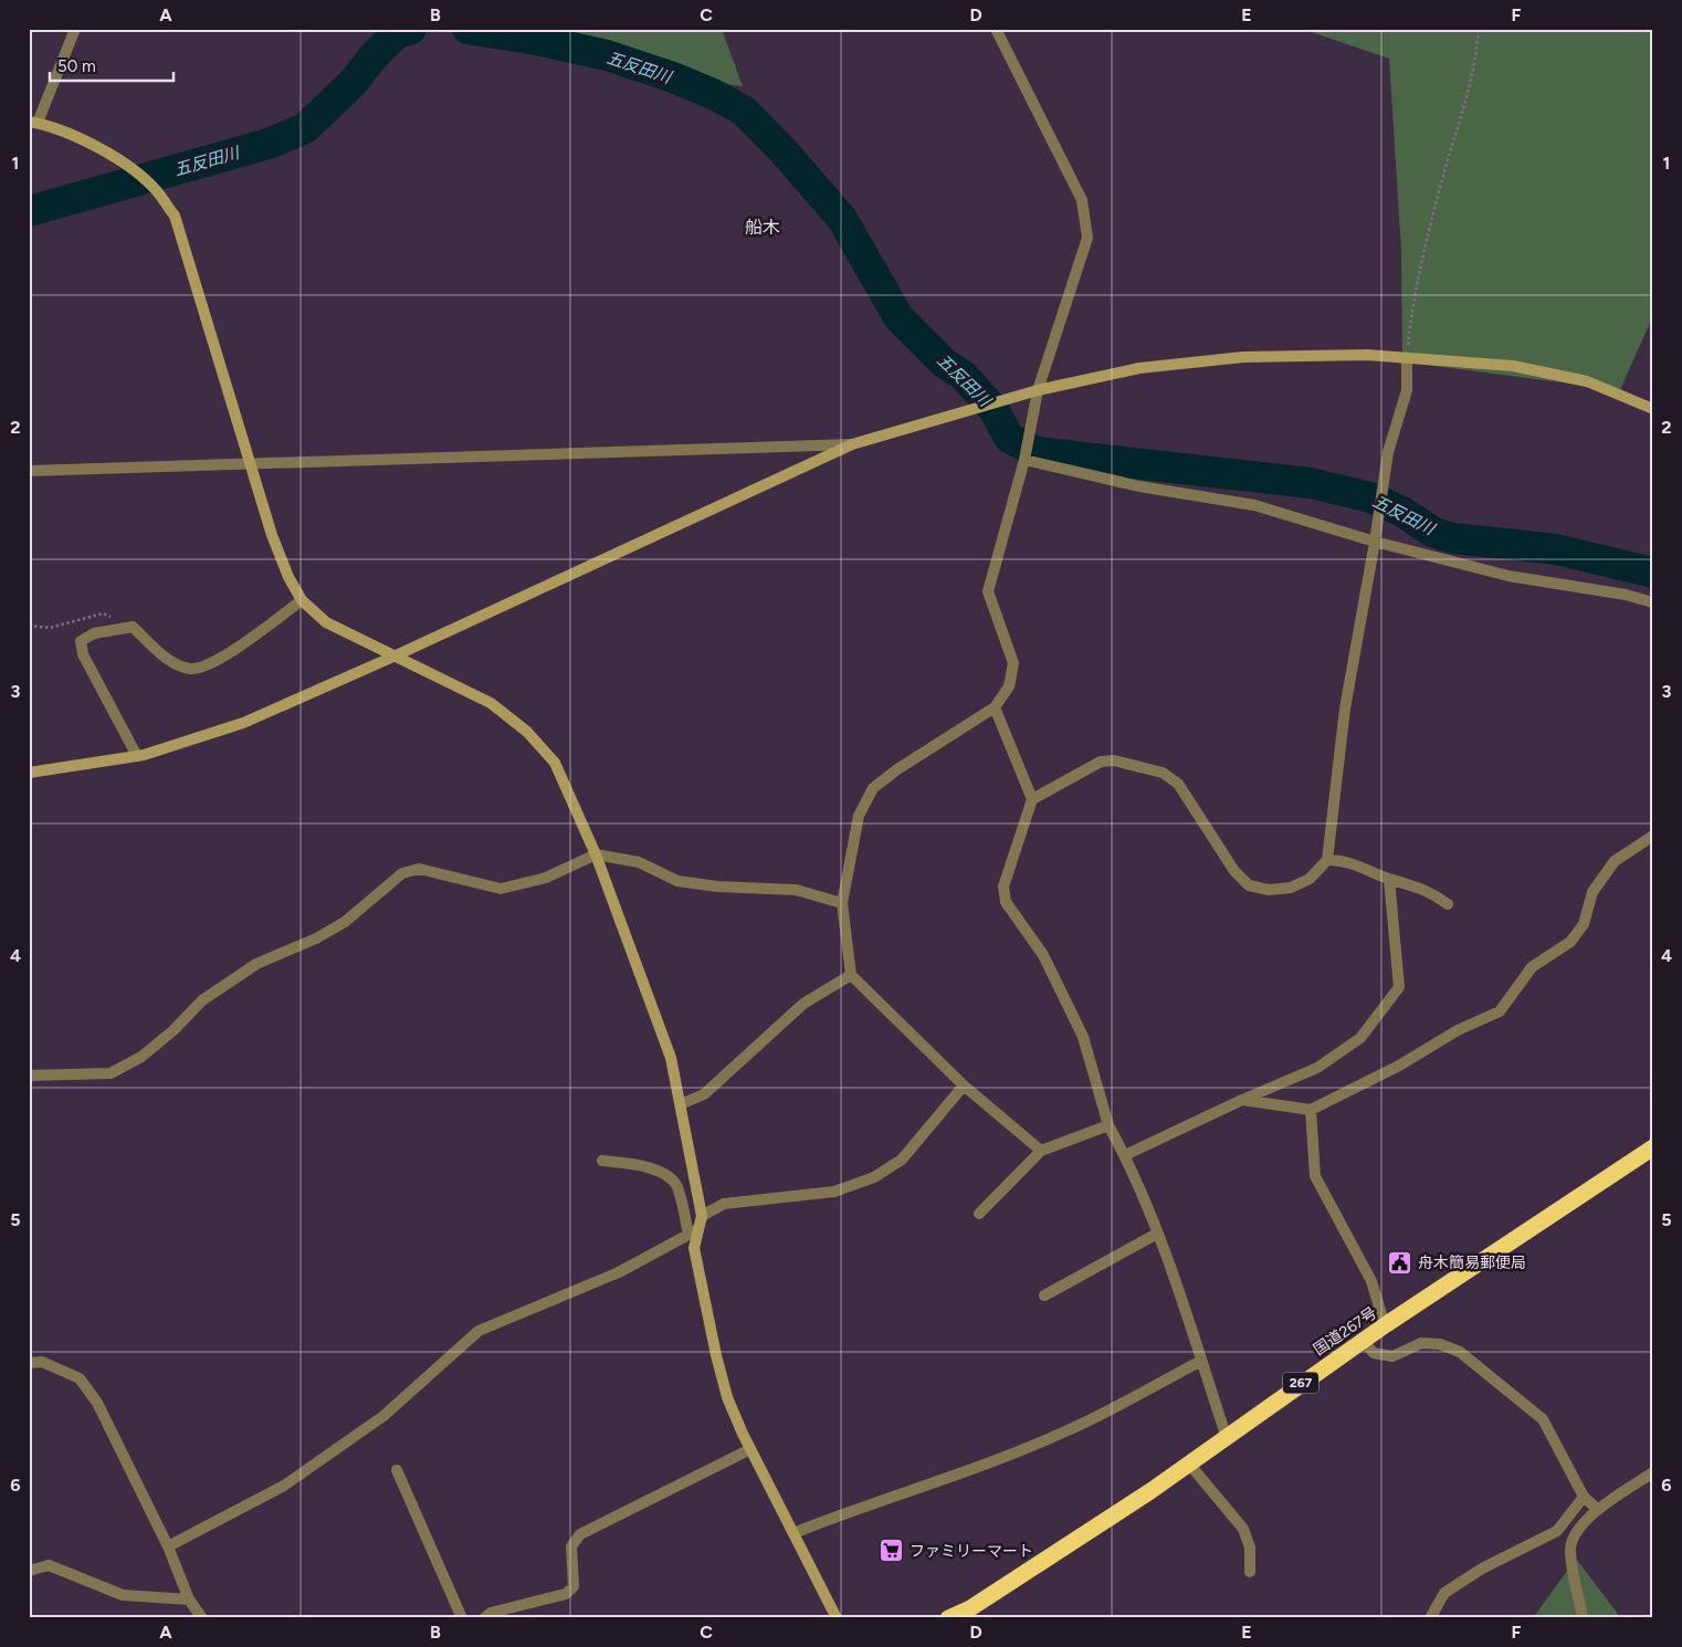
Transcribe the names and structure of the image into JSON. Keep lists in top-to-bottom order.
{
  "streets": {
    "highway": ["国道267号", "267"]
  },
  "districts": ["船木"],
  "water": ["五反田川"],
  "places": {
    "public building": ["舟木簡易郵便局"],
    "supermarket": ["ファミリーマート"]
  },
  "scale_bar": "50 m",
  "grid": {
    "columns": [
      "A",
      "B",
      "C",
      "D",
      "E",
      "F"
    ],
    "rows": [
      "1",
      "2",
      "3",
      "4",
      "5",
      "6"
    ]
  }
}
